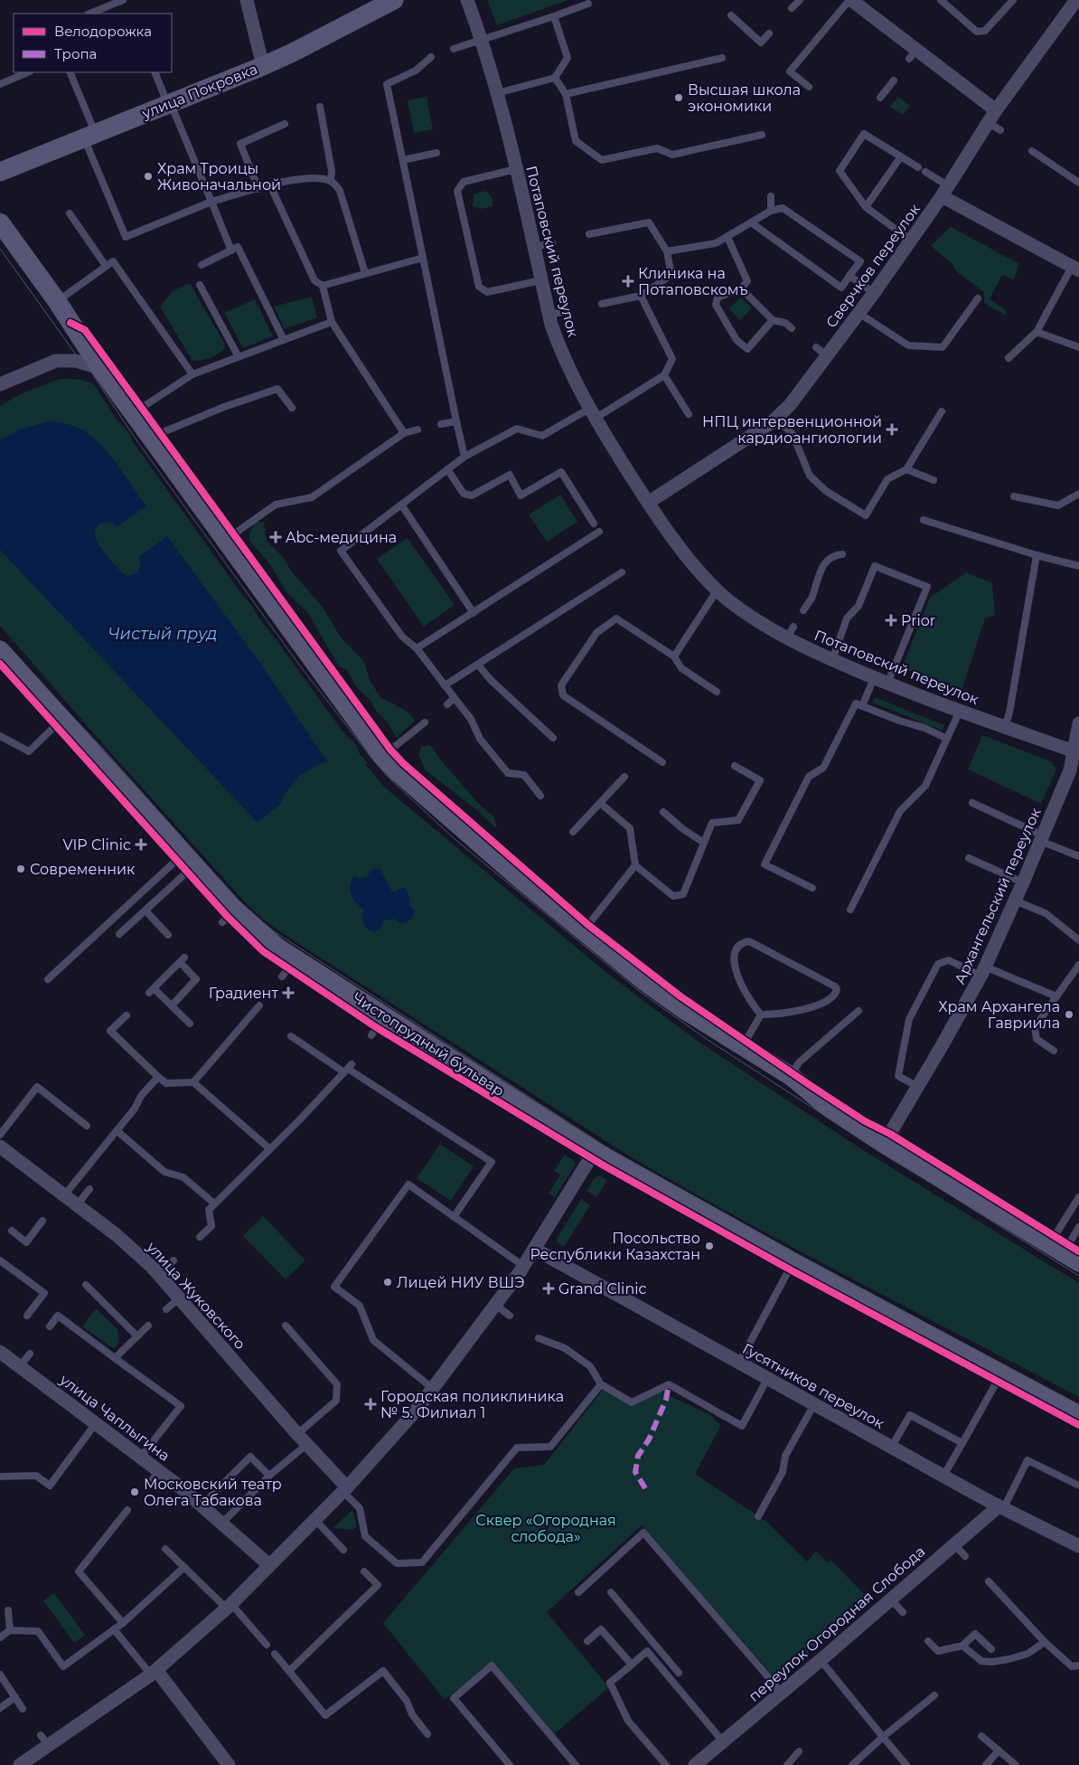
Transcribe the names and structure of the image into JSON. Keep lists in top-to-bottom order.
{
  "streets": {
    "main road": ["улица Покровка", "Чистопрудный бульвар"],
    "street": [
      "Потаповский переулок",
      "Сверчков переулок",
      "Архангельский переулок",
      "улица Жуковского",
      "Гусятников переулок",
      "улица Чаплыгина",
      "переулок Огородная Слобода"
    ]
  },
  "crossings": [
    ["Потаповский переулок", "Сверчков переулок"],
    ["Потаповский переулок", "Архангельский переулок"],
    ["Гусятников переулок", "переулок Огородная Слобода"]
  ],
  "water": ["Чистый пруд"],
  "parks": ["Сквер «Огородная слобода»"],
  "places": {
    "other": [
      "Высшая школа экономики",
      "Храм Троицы Живоначальной",
      "Современник",
      "Храм Архангела Гавриила",
      "Посольство Республики Казахстан",
      "Лицей НИУ ВШЭ",
      "Московский театр Олега Табакова"
    ],
    "health": [
      "Клиника на Потаповскомъ",
      "НПЦ интервенционной кардиоангиологии",
      "Abc-медицина",
      "Prior",
      "VIP Clinic",
      "Градиент",
      "Grand Clinic",
      "Городская поликлиника № 5. Филиал 1"
    ]
  },
  "legend": ["Велодорожка", "Тропа"]
}
